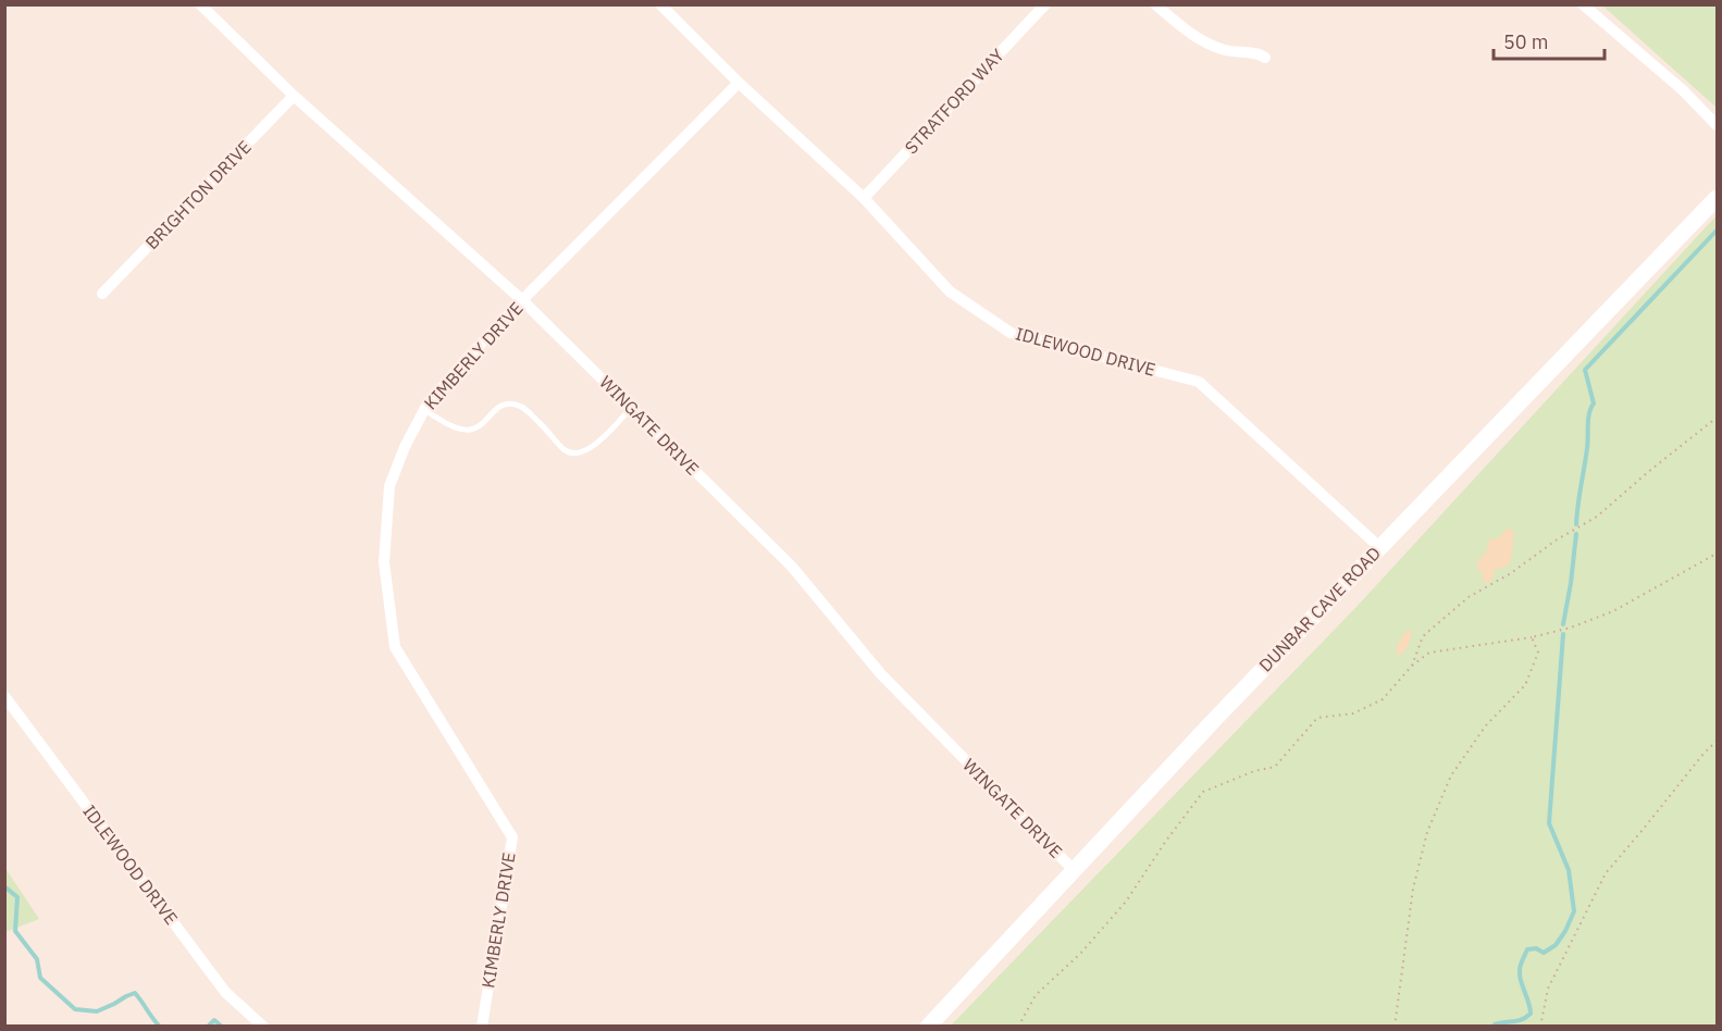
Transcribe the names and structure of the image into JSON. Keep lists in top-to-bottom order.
{
  "streets": {
    "main road": ["DUNBAR CAVE ROAD"],
    "street": [
      "STRATFORD WAY",
      "BRIGHTON DRIVE",
      "IDLEWOOD DRIVE",
      "KIMBERLY DRIVE",
      "WINGATE DRIVE"
    ]
  },
  "crossings": [
    ["STRATFORD WAY", "IDLEWOOD DRIVE"],
    ["BRIGHTON DRIVE", "WINGATE DRIVE"],
    ["IDLEWOOD DRIVE", "KIMBERLY DRIVE"],
    ["IDLEWOOD DRIVE", "DUNBAR CAVE ROAD"],
    ["KIMBERLY DRIVE", "WINGATE DRIVE"],
    ["WINGATE DRIVE", "DUNBAR CAVE ROAD"]
  ],
  "scale_bar": "50 m"
}
